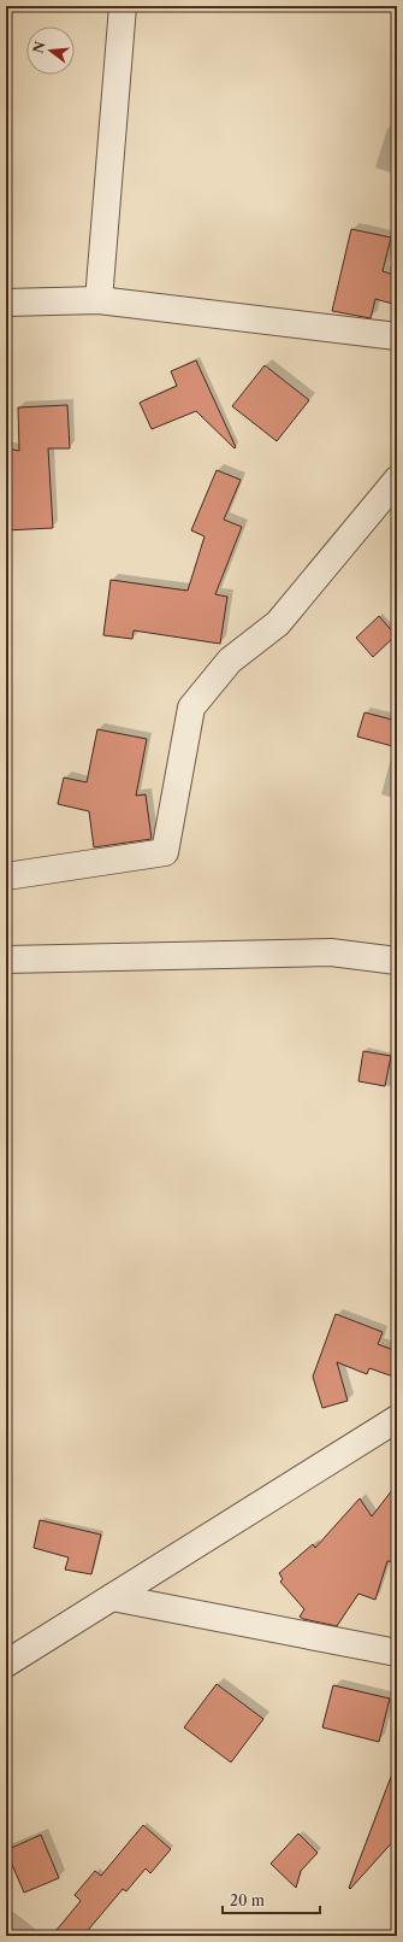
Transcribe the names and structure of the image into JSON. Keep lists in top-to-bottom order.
{
  "scale_bar": "20 m",
  "north": "left"
}
